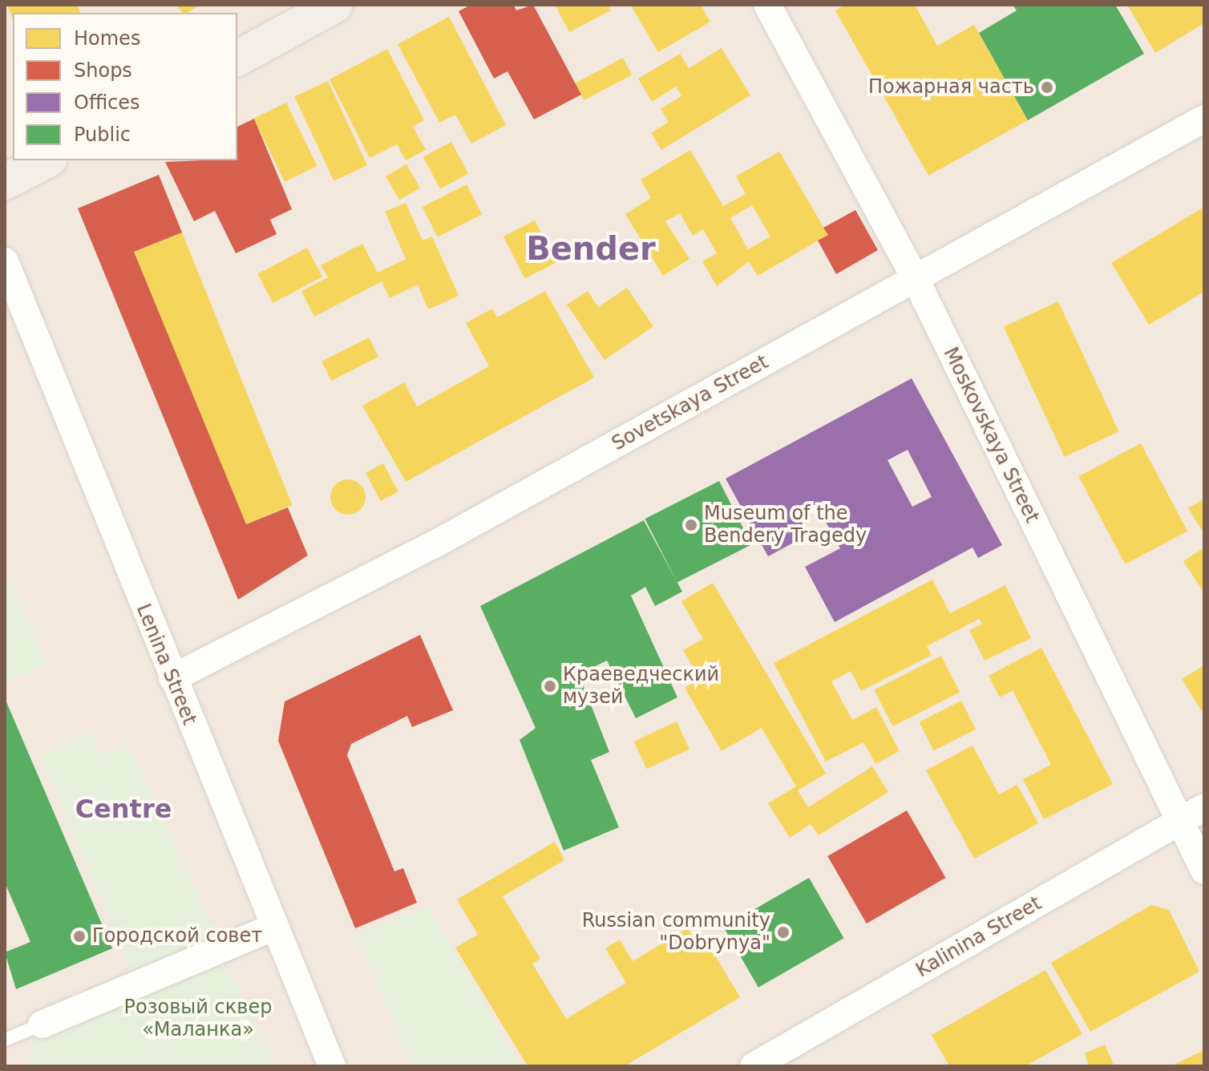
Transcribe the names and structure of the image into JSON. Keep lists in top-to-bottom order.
{
  "streets": {
    "street": [
      "Sovetskaya Street",
      "Moskovskaya Street",
      "Lenina Street",
      "Kalinina Street"
    ]
  },
  "crossings": [
    ["Sovetskaya Street", "Moskovskaya Street"],
    ["Sovetskaya Street", "Lenina Street"],
    ["Moskovskaya Street", "Kalinina Street"]
  ],
  "districts": ["Bender", "Centre"],
  "parks": ["Розовый сквер «Маланка»"],
  "places": [
    "Пожарная часть",
    "Museum of the Bendery Tragedy",
    "Краеведческий музей",
    "Russian community \"Dobrynya\"",
    "Городской совет"
  ],
  "legend": [
    "Homes",
    "Shops",
    "Offices",
    "Public"
  ]
}
